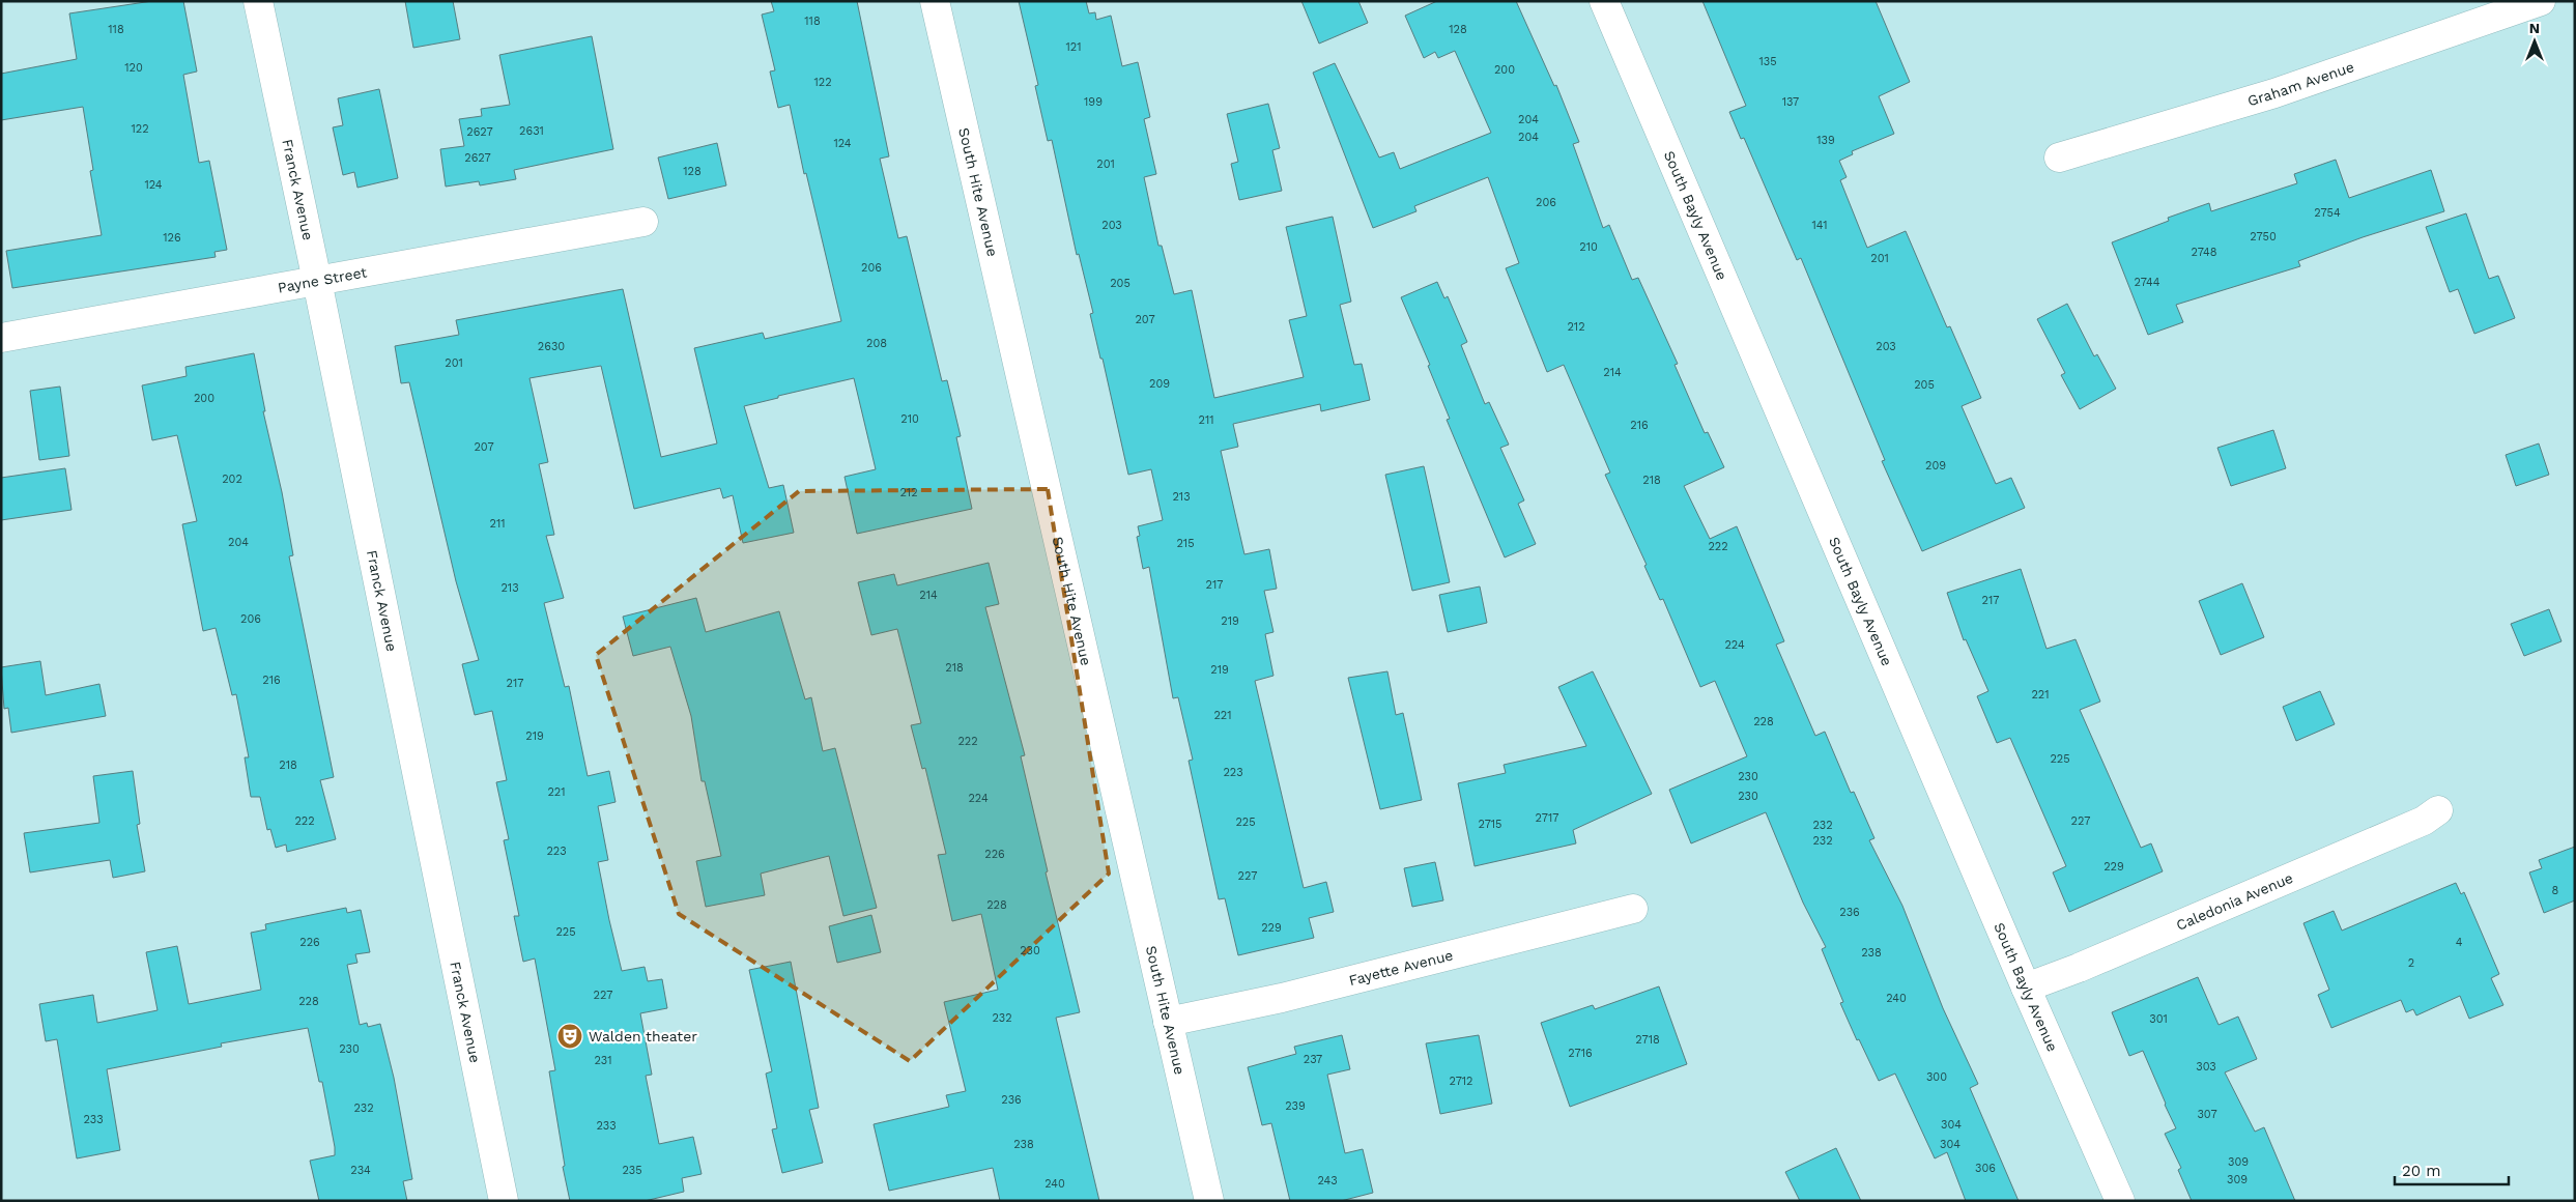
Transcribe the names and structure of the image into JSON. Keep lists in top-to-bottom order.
{
  "streets": {
    "street": [
      "Graham Avenue",
      "Franck Avenue",
      "South Hite Avenue",
      "South Bayly Avenue",
      "Payne Street",
      "Caledonia Avenue",
      "Fayette Avenue"
    ]
  },
  "crossings": [
    ["Franck Avenue", "Payne Street"],
    ["South Hite Avenue", "Fayette Avenue"],
    ["South Bayly Avenue", "Caledonia Avenue"]
  ],
  "places": {
    "theatre": ["Walden theater"]
  },
  "house_numbers": [
    "118",
    "118",
    "128",
    "121",
    "135",
    "120",
    "200",
    "122",
    "199",
    "137",
    "204",
    "122",
    "2631",
    "2627",
    "204",
    "139",
    "124",
    "2627",
    "201",
    "128",
    "124",
    "206",
    "2754",
    "203",
    "141",
    "2750",
    "126",
    "210",
    "2748",
    "201",
    "206",
    "2744",
    "205",
    "207",
    "212",
    "208",
    "2630",
    "203",
    "201",
    "214",
    "209",
    "205",
    "200",
    "210",
    "211",
    "216",
    "207",
    "209",
    "202",
    "218",
    "212",
    "213",
    "211",
    "204",
    "215",
    "222",
    "217",
    "213",
    "214",
    "217",
    "206",
    "219",
    "224",
    "218",
    "219",
    "216",
    "217",
    "221",
    "221",
    "228",
    "219",
    "222",
    "225",
    "218",
    "223",
    "230",
    "221",
    "230",
    "224",
    "2717",
    "222",
    "227",
    "225",
    "2715",
    "232",
    "232",
    "223",
    "226",
    "229",
    "227",
    "8",
    "228",
    "236",
    "229",
    "225",
    "226",
    "4",
    "230",
    "238",
    "2",
    "227",
    "240",
    "228",
    "232",
    "301",
    "2718",
    "230",
    "2716",
    "237",
    "231",
    "303",
    "300",
    "2712",
    "236",
    "239",
    "232",
    "307",
    "233",
    "304",
    "233",
    "238",
    "304",
    "309",
    "306",
    "234",
    "235",
    "309",
    "243",
    "240"
  ],
  "scale_bar": "20 m",
  "north": "top"
}
